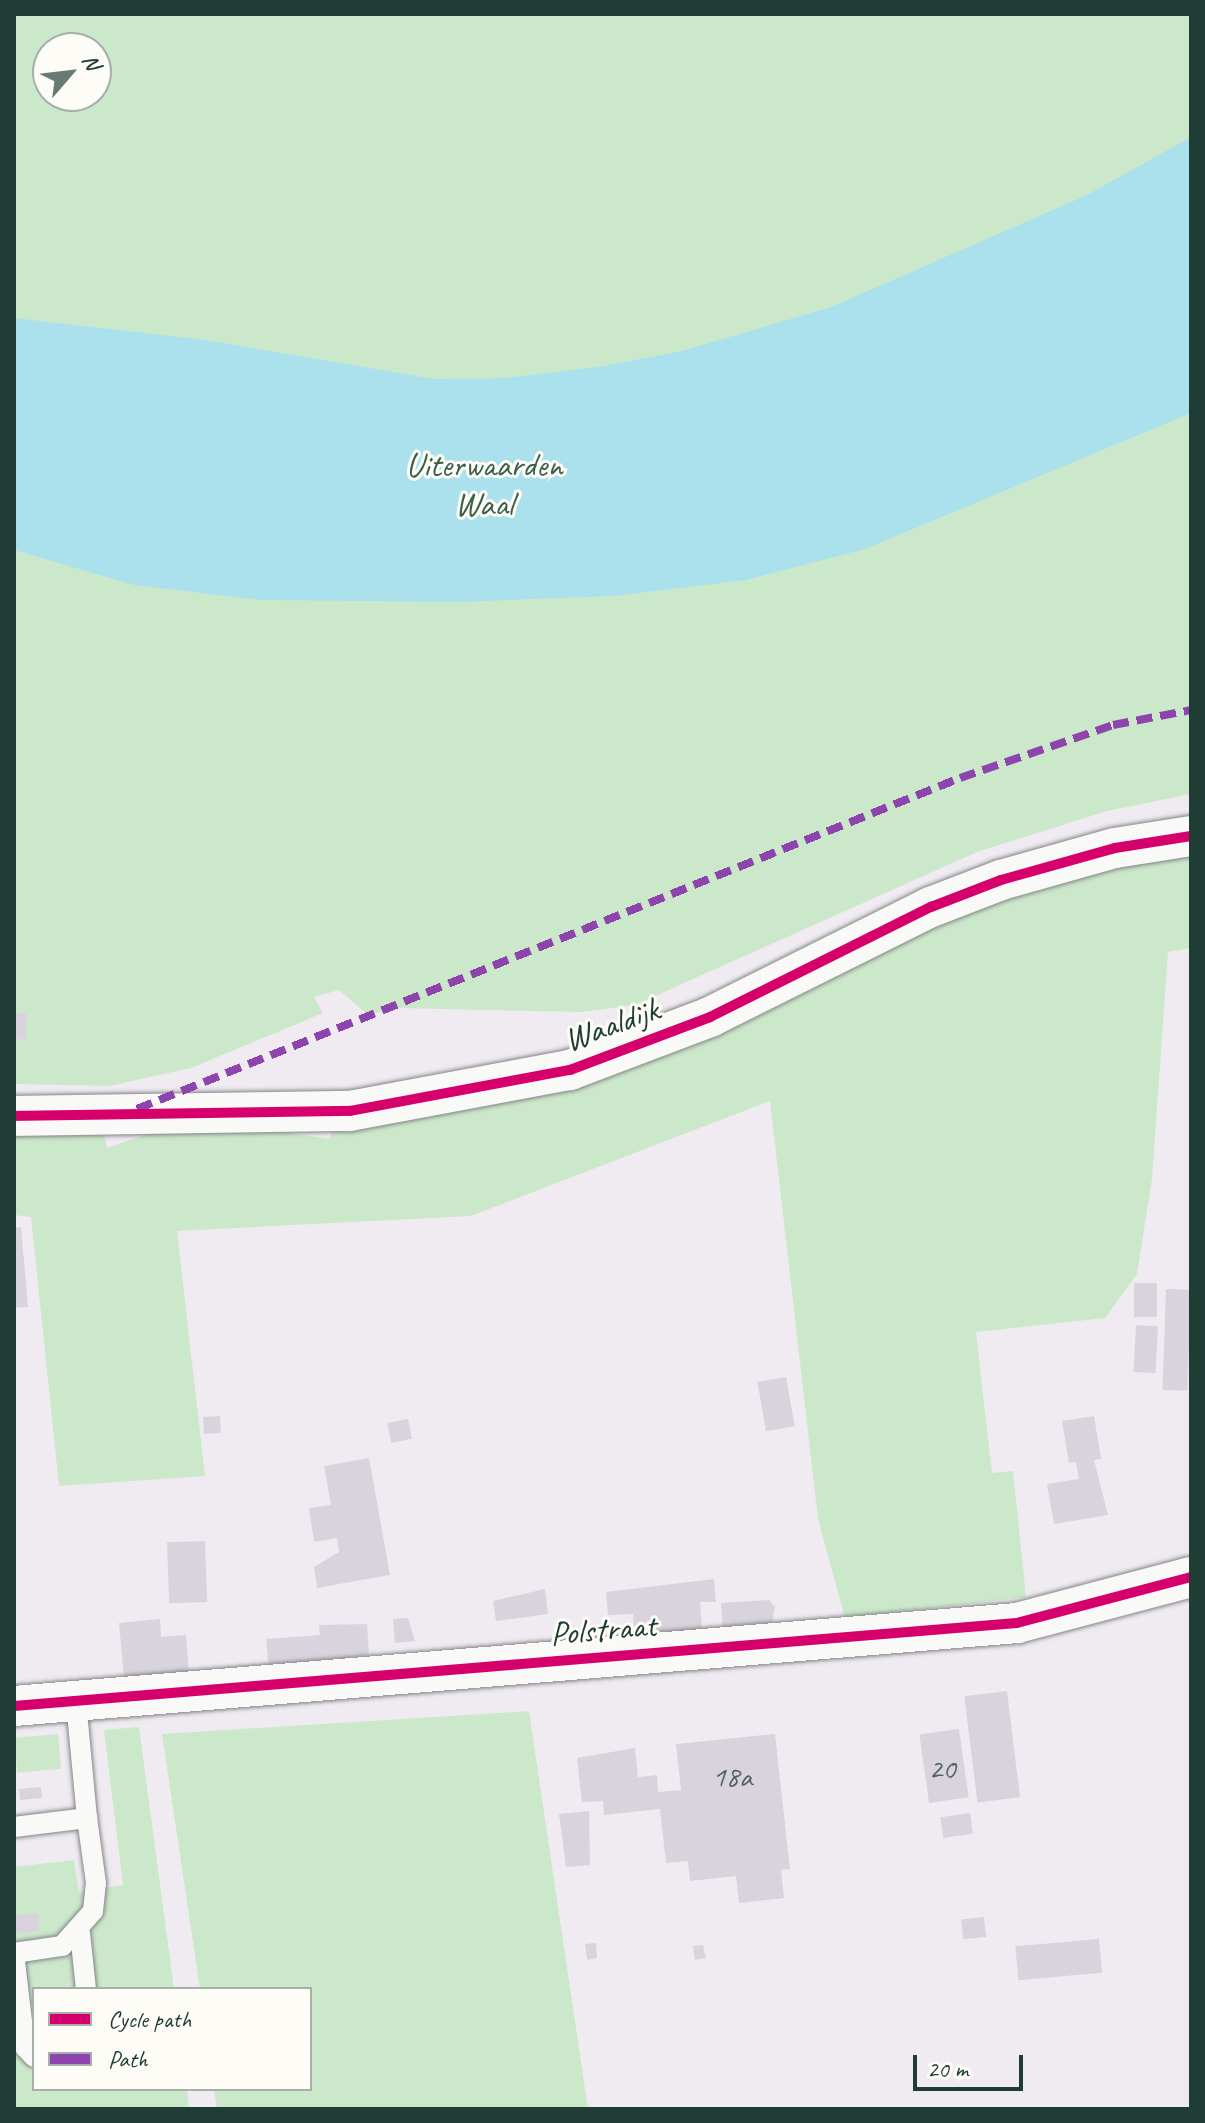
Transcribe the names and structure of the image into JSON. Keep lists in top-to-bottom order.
{
  "streets": {
    "street": ["Waaldijk", "Polstraat"]
  },
  "parks": ["Uiterwaarden Waal"],
  "house_numbers": ["20", "18a"],
  "legend": ["Cycle path", "Path"],
  "scale_bar": "20 m",
  "north": "top right"
}
